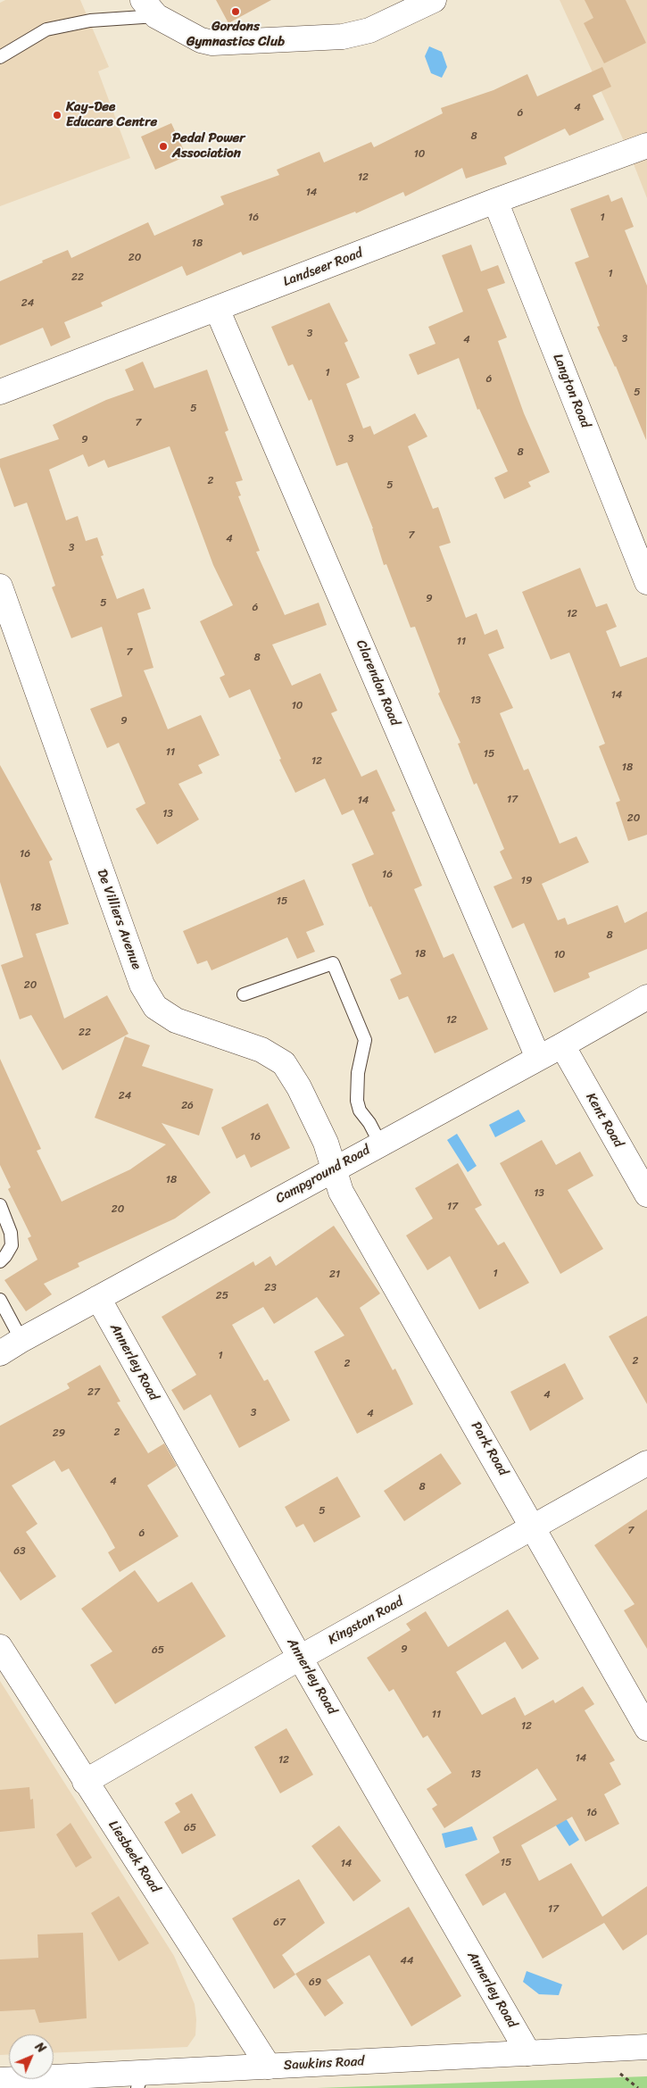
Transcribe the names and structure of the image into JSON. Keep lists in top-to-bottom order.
{
  "streets": {
    "street": [
      "Landseer Road",
      "Langton Road",
      "Clarendon Road",
      "De Villiers Avenue",
      "Kent Road",
      "Campground Road",
      "Annerley Road",
      "Park Road",
      "Kingston Road",
      "Liesbeek Road",
      "Sawkins Road"
    ]
  },
  "crossings": [
    ["Landseer Road", "Langton Road"],
    ["Landseer Road", "Clarendon Road"],
    ["Clarendon Road", "Campground Road"],
    ["De Villiers Avenue", "Campground Road"],
    ["De Villiers Avenue", "Park Road"],
    ["Kent Road", "Campground Road"],
    ["Campground Road", "Annerley Road"],
    ["Campground Road", "Park Road"],
    ["Annerley Road", "Kingston Road"],
    ["Annerley Road", "Sawkins Road"],
    ["Park Road", "Kingston Road"],
    ["Kingston Road", "Liesbeek Road"],
    ["Liesbeek Road", "Sawkins Road"]
  ],
  "places": ["Gordons Gymnastics Club", "Kay-Dee Educare Centre", "Pedal Power Association"],
  "house_numbers": [
    "4",
    "6",
    "8",
    "10",
    "12",
    "14",
    "16",
    "1",
    "18",
    "20",
    "1",
    "22",
    "24",
    "3",
    "3",
    "4",
    "1",
    "6",
    "5",
    "5",
    "7",
    "3",
    "9",
    "8",
    "2",
    "5",
    "7",
    "4",
    "3",
    "9",
    "5",
    "6",
    "12",
    "11",
    "7",
    "8",
    "14",
    "13",
    "10",
    "9",
    "11",
    "15",
    "12",
    "18",
    "17",
    "14",
    "13",
    "20",
    "16",
    "16",
    "19",
    "15",
    "18",
    "8",
    "18",
    "10",
    "20",
    "12",
    "22",
    "24",
    "26",
    "16",
    "18",
    "13",
    "17",
    "20",
    "1",
    "21",
    "23",
    "25",
    "1",
    "2",
    "2",
    "27",
    "4",
    "3",
    "4",
    "2",
    "29",
    "4",
    "8",
    "5",
    "7",
    "6",
    "63",
    "9",
    "65",
    "11",
    "12",
    "14",
    "12",
    "13",
    "16",
    "65",
    "15",
    "14",
    "17",
    "67",
    "44",
    "69"
  ],
  "north": "top right"
}
